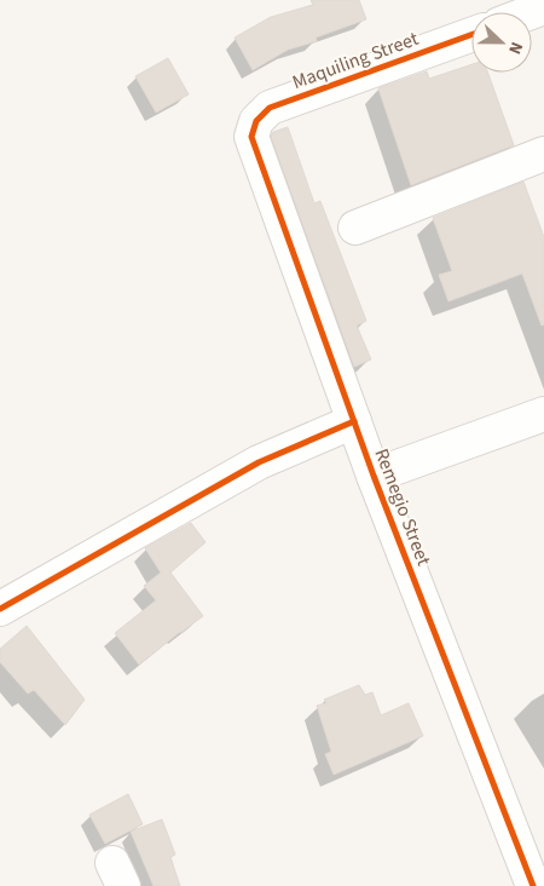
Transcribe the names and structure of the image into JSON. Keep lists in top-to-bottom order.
{
  "streets": {
    "street": ["Maquiling Street", "Remegio Street"]
  },
  "crossings": [
    ["Maquiling Street", "Remegio Street"]
  ],
  "north": "right"
}
